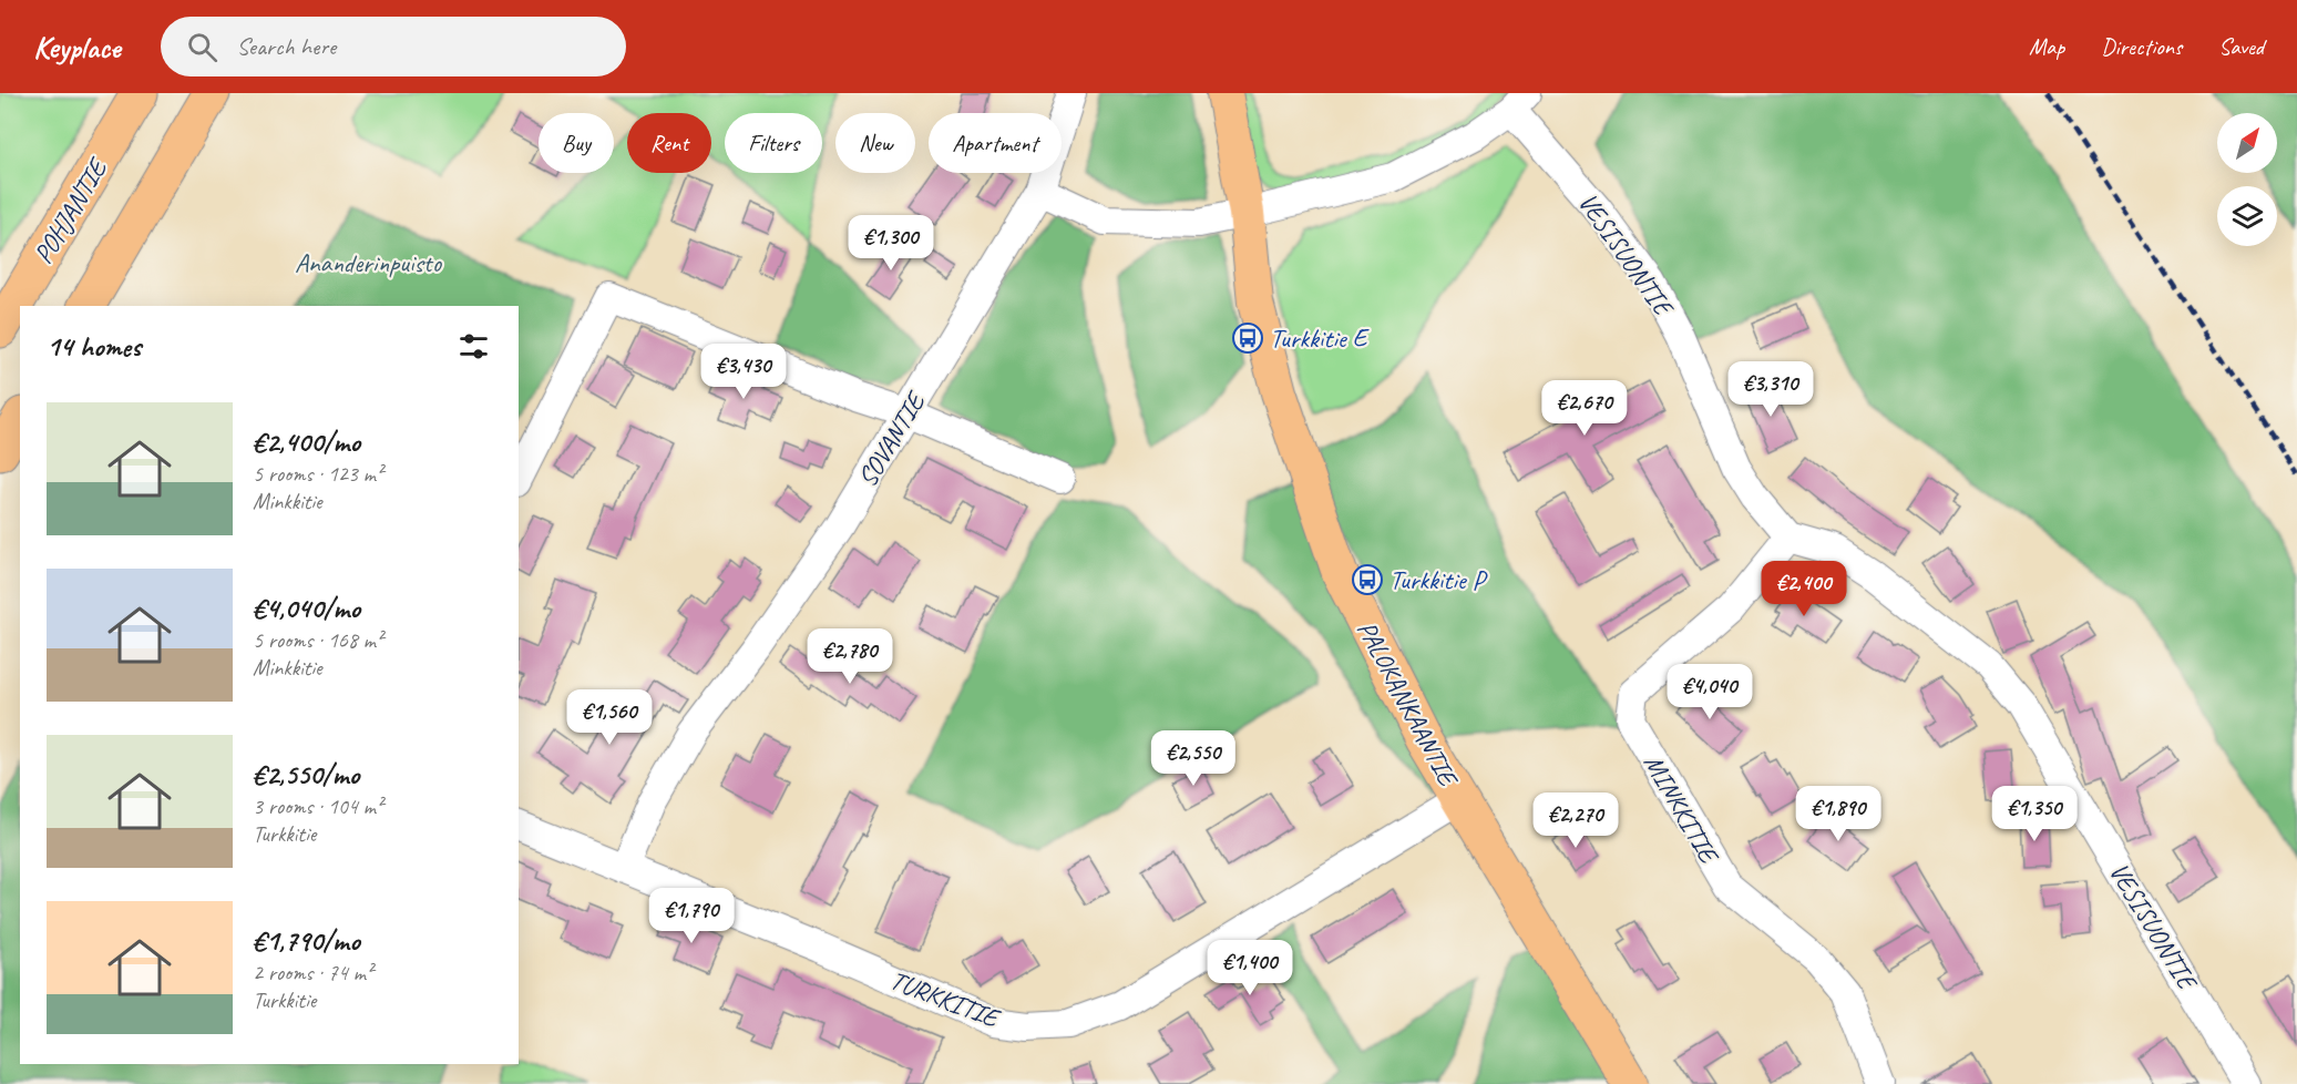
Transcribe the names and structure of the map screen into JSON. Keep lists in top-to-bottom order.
{
  "streets": {
    "highway": ["POHJANTIE"],
    "main road": ["PALOKANKAANTIE"],
    "street": [
      "VESISUONTIE",
      "SOVANTIE",
      "MINKKITIE",
      "TURKKITIE"
    ]
  },
  "crossings": [
    ["VESISUONTIE", "MINKKITIE"],
    ["SOVANTIE", "TURKKITIE"],
    ["PALOKANKAANTIE", "TURKKITIE"]
  ],
  "parks": ["Ananderinpuisto"],
  "places": {
    "bus stop": ["Turkkitie E", "Turkkitie P"]
  },
  "north": "top right",
  "page": {
    "header": "Keyplace",
    "search": "Search here",
    "nav": ["Map", "Directions", "Saved"],
    "chip": [
      "Buy",
      "Rent",
      "Filters",
      "New",
      "Apartment"
    ],
    "price": [
      "€1,300",
      "€3,430",
      "€3,310",
      "€2,670",
      "€2,400",
      "€2,780",
      "€4,040",
      "€1,560",
      "€2,550",
      "€1,890",
      "€1,350",
      "€2,270",
      "€1,790",
      "€1,400"
    ],
    "heading": "14 homes",
    "list": [
      {
        "name": "€2,400/mo",
        "note": "5 rooms · 123 m² · Minkkitie"
      },
      {
        "name": "€4,040/mo",
        "note": "5 rooms · 168 m² · Minkkitie"
      },
      {
        "name": "€2,550/mo",
        "note": "3 rooms · 104 m² · Turkkitie"
      },
      {
        "name": "€1,790/mo",
        "note": "2 rooms · 74 m² · Turkkitie"
      }
    ]
  }
}
